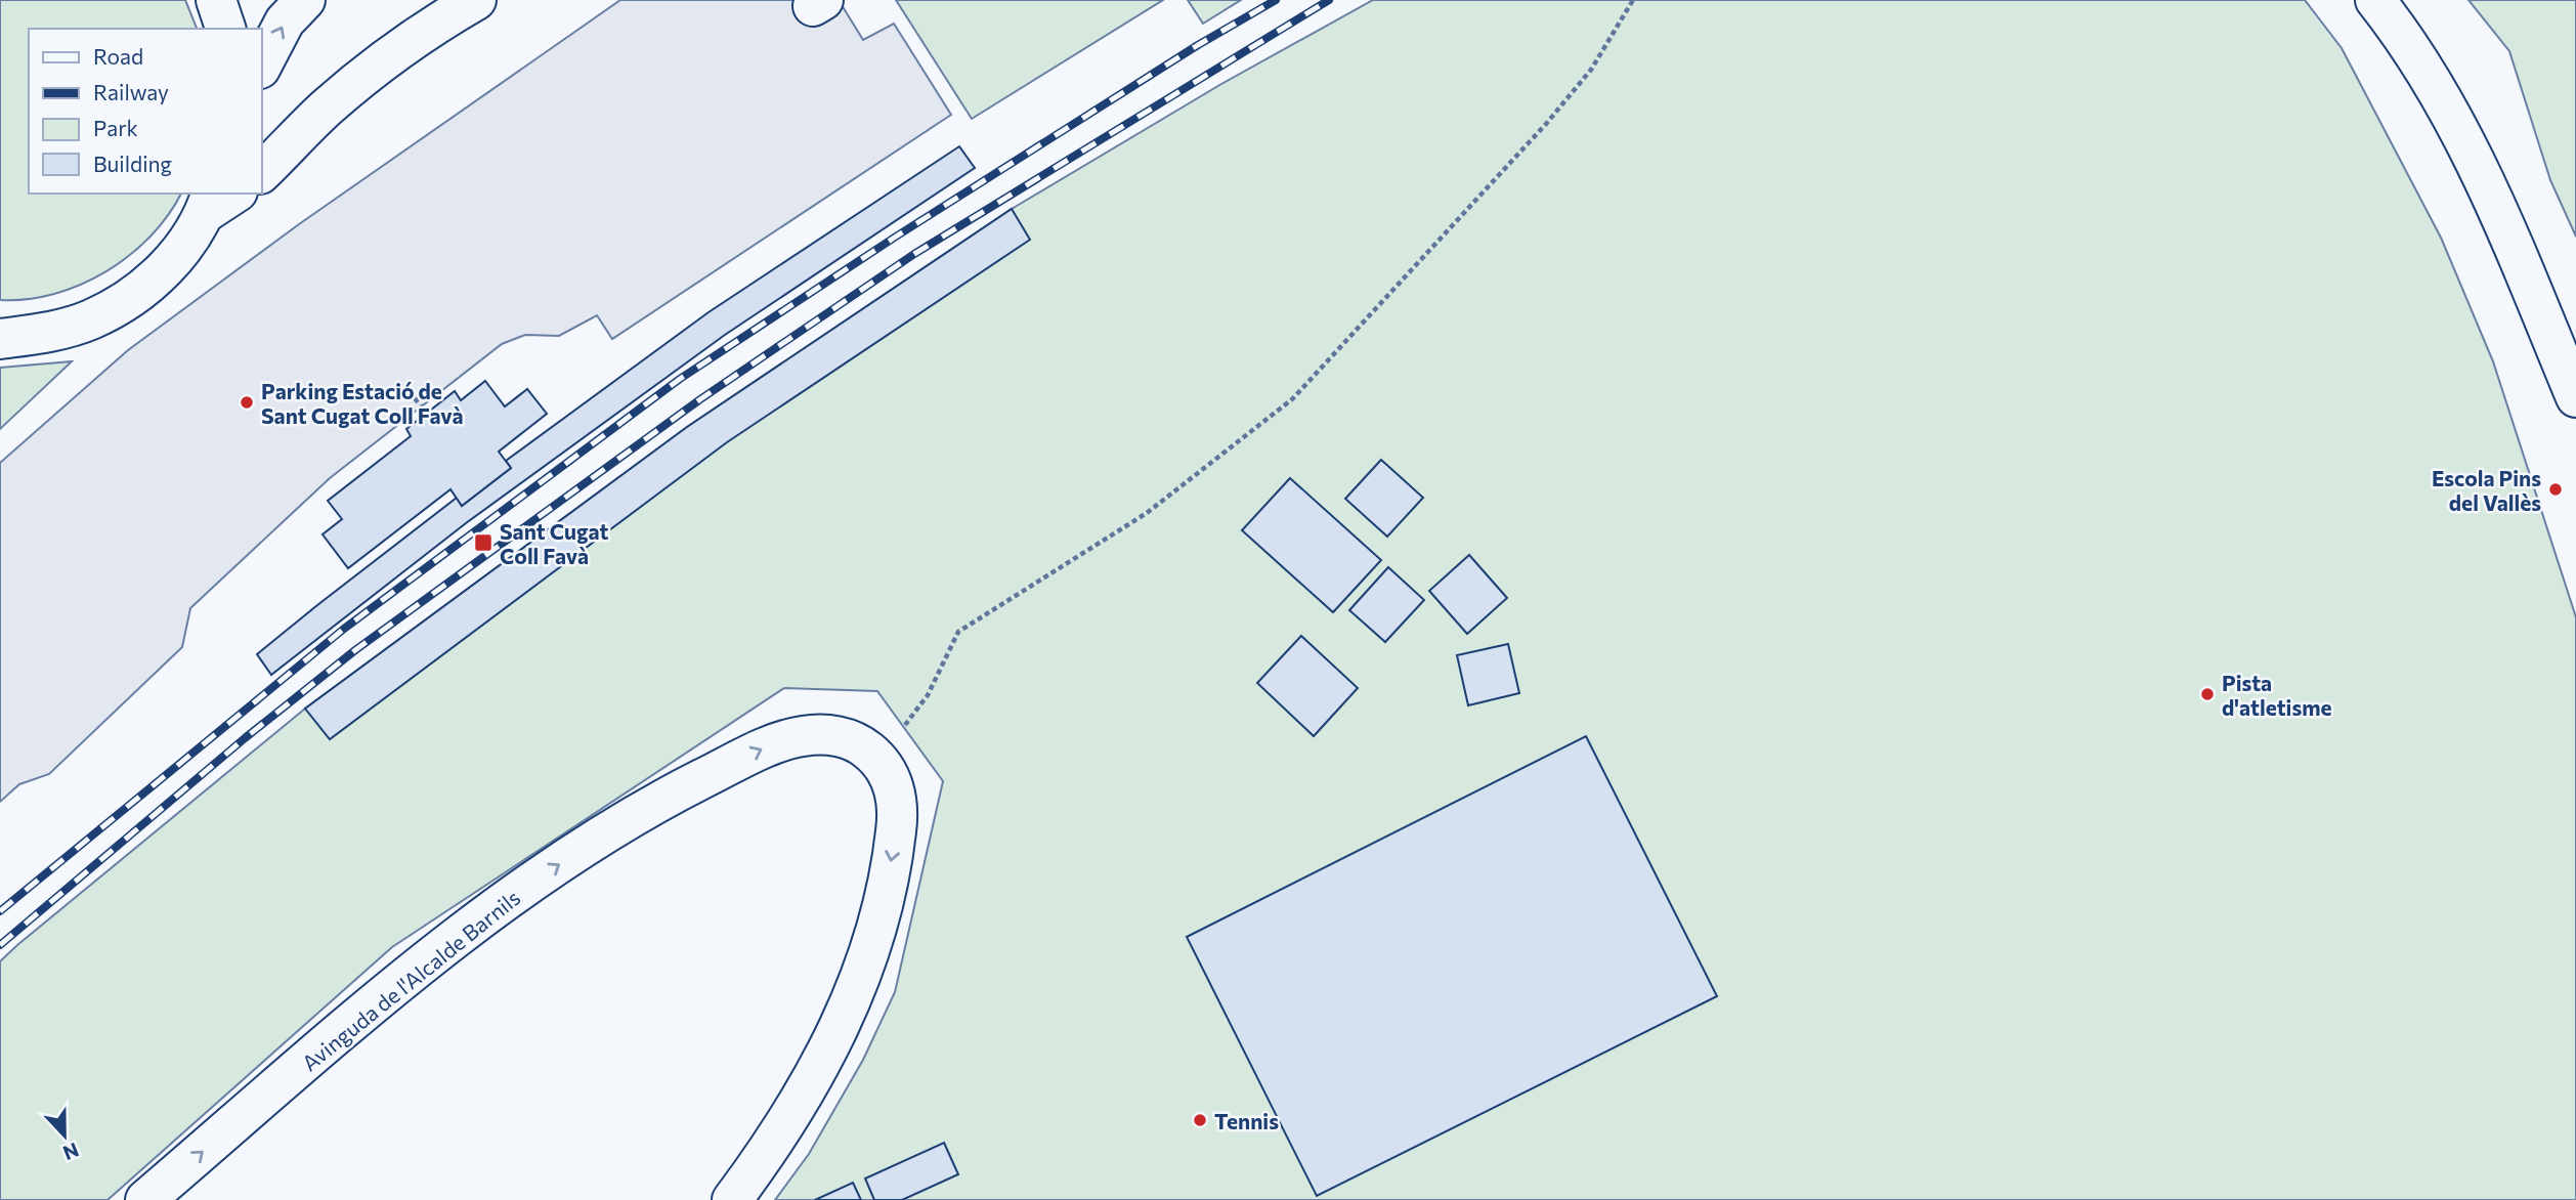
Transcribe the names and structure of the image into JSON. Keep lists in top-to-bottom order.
{
  "streets": {
    "street": ["Avinguda de l'Alcalde Barnils"]
  },
  "one_way": ["Avinguda de l'Alcalde Barnils"],
  "places": {
    "other": [
      "Parking Estació de Sant Cugat Coll Favà",
      "Escola Pins del Vallès",
      "Pista d'atletisme",
      "Tennis"
    ],
    "transit": ["Sant Cugat Coll Favà"]
  },
  "legend": [
    "Road",
    "Railway",
    "Park",
    "Building"
  ],
  "north": "bottom"
}
